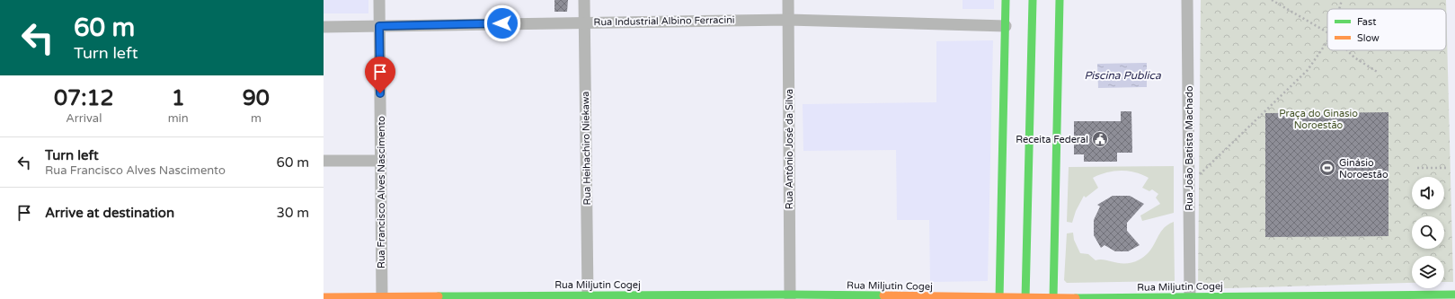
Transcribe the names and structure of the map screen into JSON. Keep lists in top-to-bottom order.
{
  "streets": {
    "street": [
      "Rua Industrial Albino Ferracini",
      "Rua Heihachiro Niekawa",
      "Rua João Batista Machado",
      "Rua Antônio José da Silva",
      "Rua Francisco Alves Nascimento",
      "Rua Miljutin Cogej"
    ]
  },
  "crossings": [
    ["Rua Industrial Albino Ferracini", "Rua Heihachiro Niekawa"],
    ["Rua Industrial Albino Ferracini", "Rua Antônio José da Silva"],
    ["Rua Industrial Albino Ferracini", "Rua Francisco Alves Nascimento"],
    ["Rua Heihachiro Niekawa", "Rua Miljutin Cogej"],
    ["Rua João Batista Machado", "Rua Miljutin Cogej"],
    ["Rua Antônio José da Silva", "Rua Miljutin Cogej"],
    ["Rua Francisco Alves Nascimento", "Rua Miljutin Cogej"]
  ],
  "water": ["Piscina Publica"],
  "parks": ["Praça do Ginasio Noroestão"],
  "places": {
    "public building": ["Receita Federal"],
    "sports": ["Ginásio Noroestão"]
  },
  "legend": ["Fast", "Slow"],
  "page": {
    "turn": ["60 m", "Turn left"],
    "eta": [
      "07:12",
      "Arrival",
      "1",
      "min",
      "90",
      "m"
    ],
    "list": [
      {
        "name": "Turn left",
        "note": "Rua Francisco Alves Nascimento",
        "value": "60 m"
      },
      {
        "name": "Arrive at destination",
        "value": "30 m"
      }
    ]
  }
}
